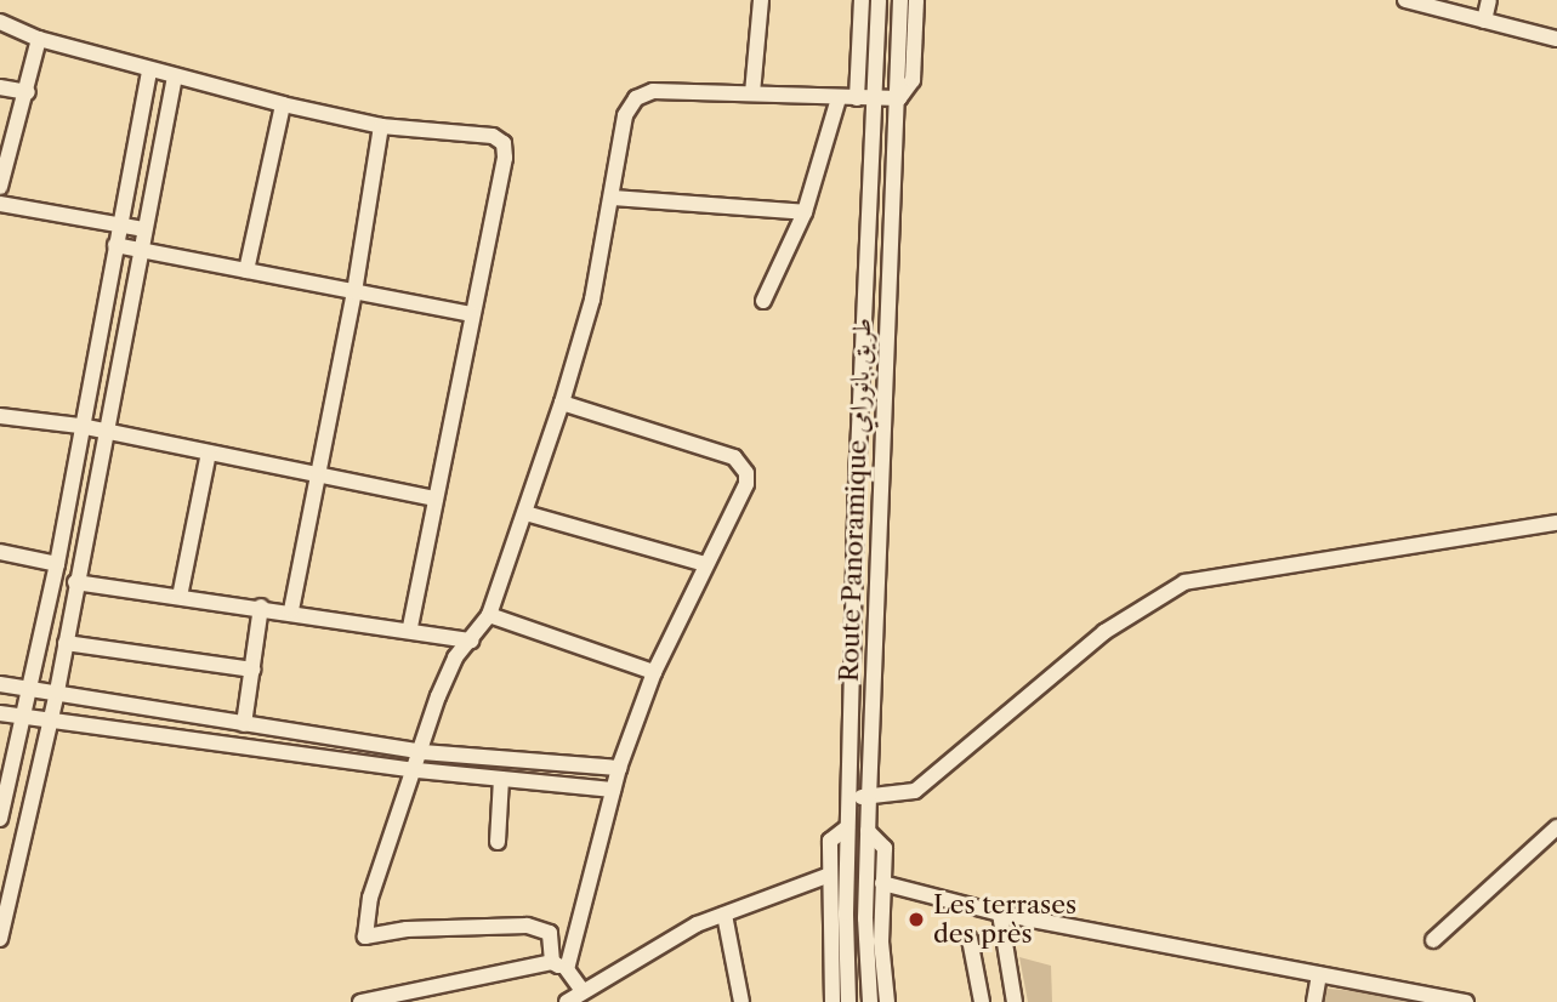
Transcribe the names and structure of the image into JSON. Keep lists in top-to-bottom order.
{
  "streets": {
    "street": ["Route Panoramique طريق بانورامي"]
  },
  "places": ["Les terrases des près"]
}
